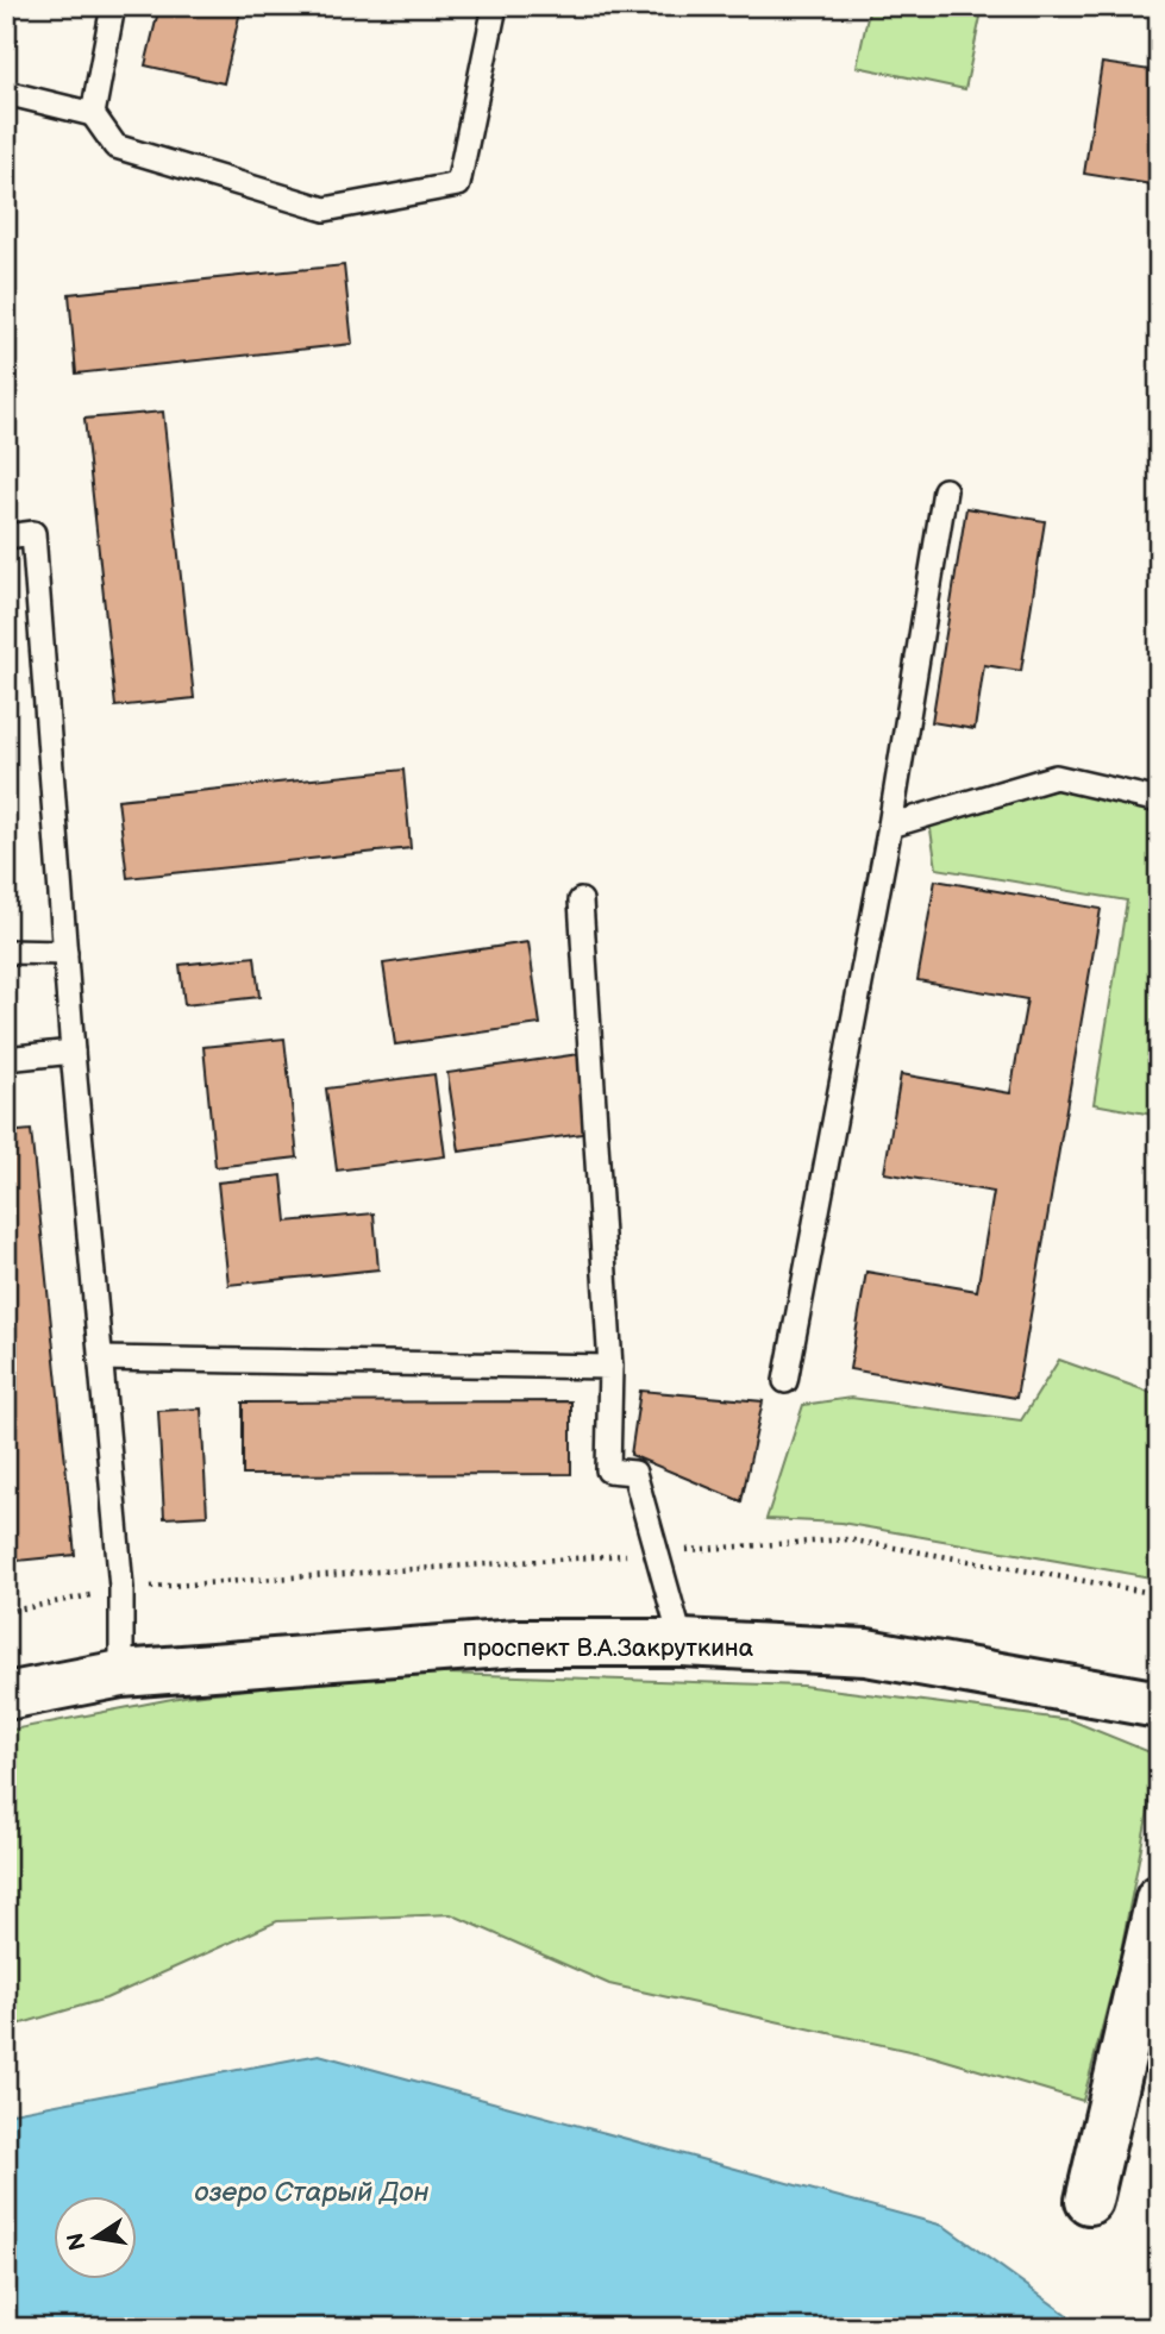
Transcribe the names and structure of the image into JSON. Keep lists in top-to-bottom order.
{
  "streets": {
    "street": ["проспект В.А.Закруткина"]
  },
  "water": ["озеро Старый Дон"],
  "north": "left"
}
